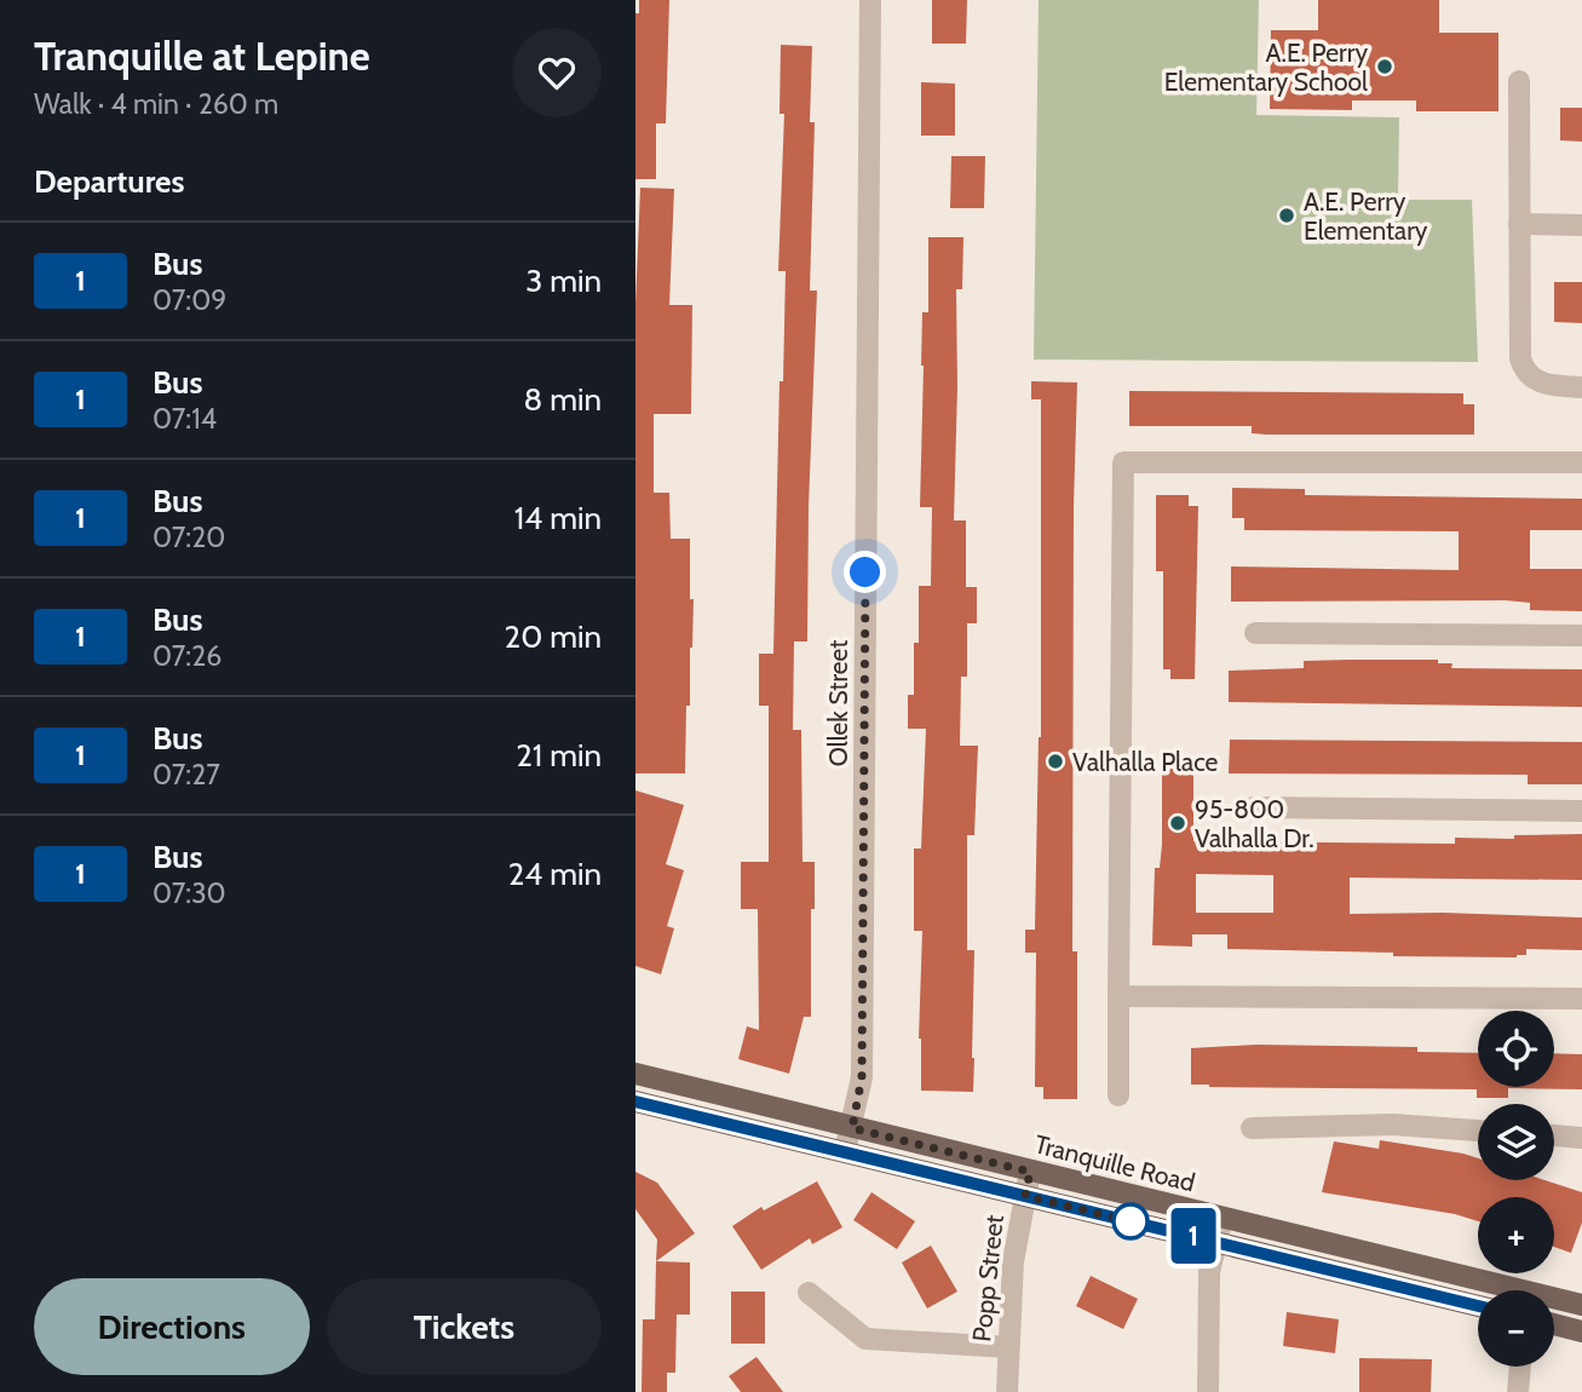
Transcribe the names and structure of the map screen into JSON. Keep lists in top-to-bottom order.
{
  "streets": {
    "main road": ["Tranquille Road"],
    "street": ["Ollek Street", "Popp Street"]
  },
  "crossings": [
    ["Ollek Street", "Tranquille Road"],
    ["Tranquille Road", "Popp Street"]
  ],
  "places": [
    "A.E. Perry Elementary School",
    "A.E. Perry Elementary",
    "Valhalla Place",
    "95-800 Valhalla Dr."
  ],
  "lines": ["bus line 1"],
  "page": {
    "heading": [
      ["Tranquille at Lepine", "Walk · 4 min · 260 m"],
      "Departures"
    ],
    "on_map": "1",
    "list": [
      {
        "mark": "1",
        "name": "Bus",
        "note": "07:09",
        "value": "3 min"
      },
      {
        "mark": "1",
        "name": "Bus",
        "note": "07:14",
        "value": "8 min"
      },
      {
        "mark": "1",
        "name": "Bus",
        "note": "07:20",
        "value": "14 min"
      },
      {
        "mark": "1",
        "name": "Bus",
        "note": "07:26",
        "value": "20 min"
      },
      {
        "mark": "1",
        "name": "Bus",
        "note": "07:27",
        "value": "21 min"
      },
      {
        "mark": "1",
        "name": "Bus",
        "note": "07:30",
        "value": "24 min"
      }
    ],
    "map_buttons": ["+", "−"],
    "buttons": ["Directions", "Tickets"]
  }
}
